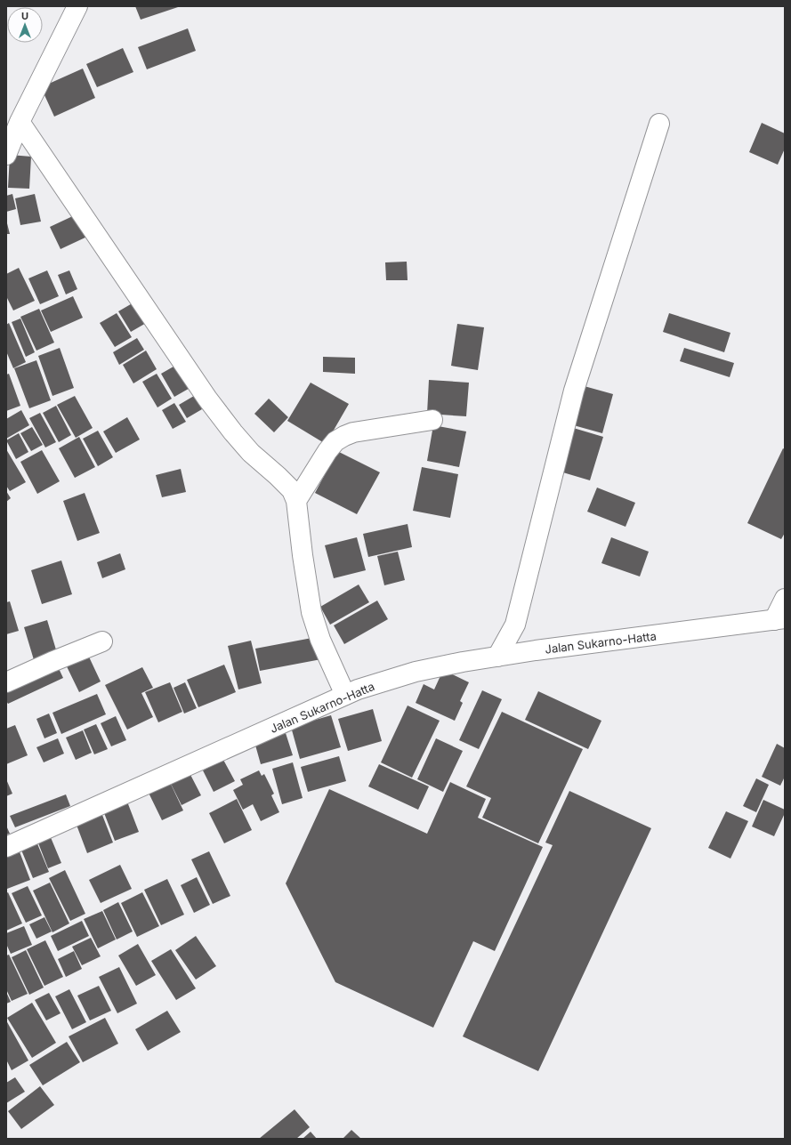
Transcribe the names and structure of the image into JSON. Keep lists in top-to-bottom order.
{
  "streets": {
    "main road": ["Jalan Sukarno-Hatta"]
  },
  "north": "top"
}
